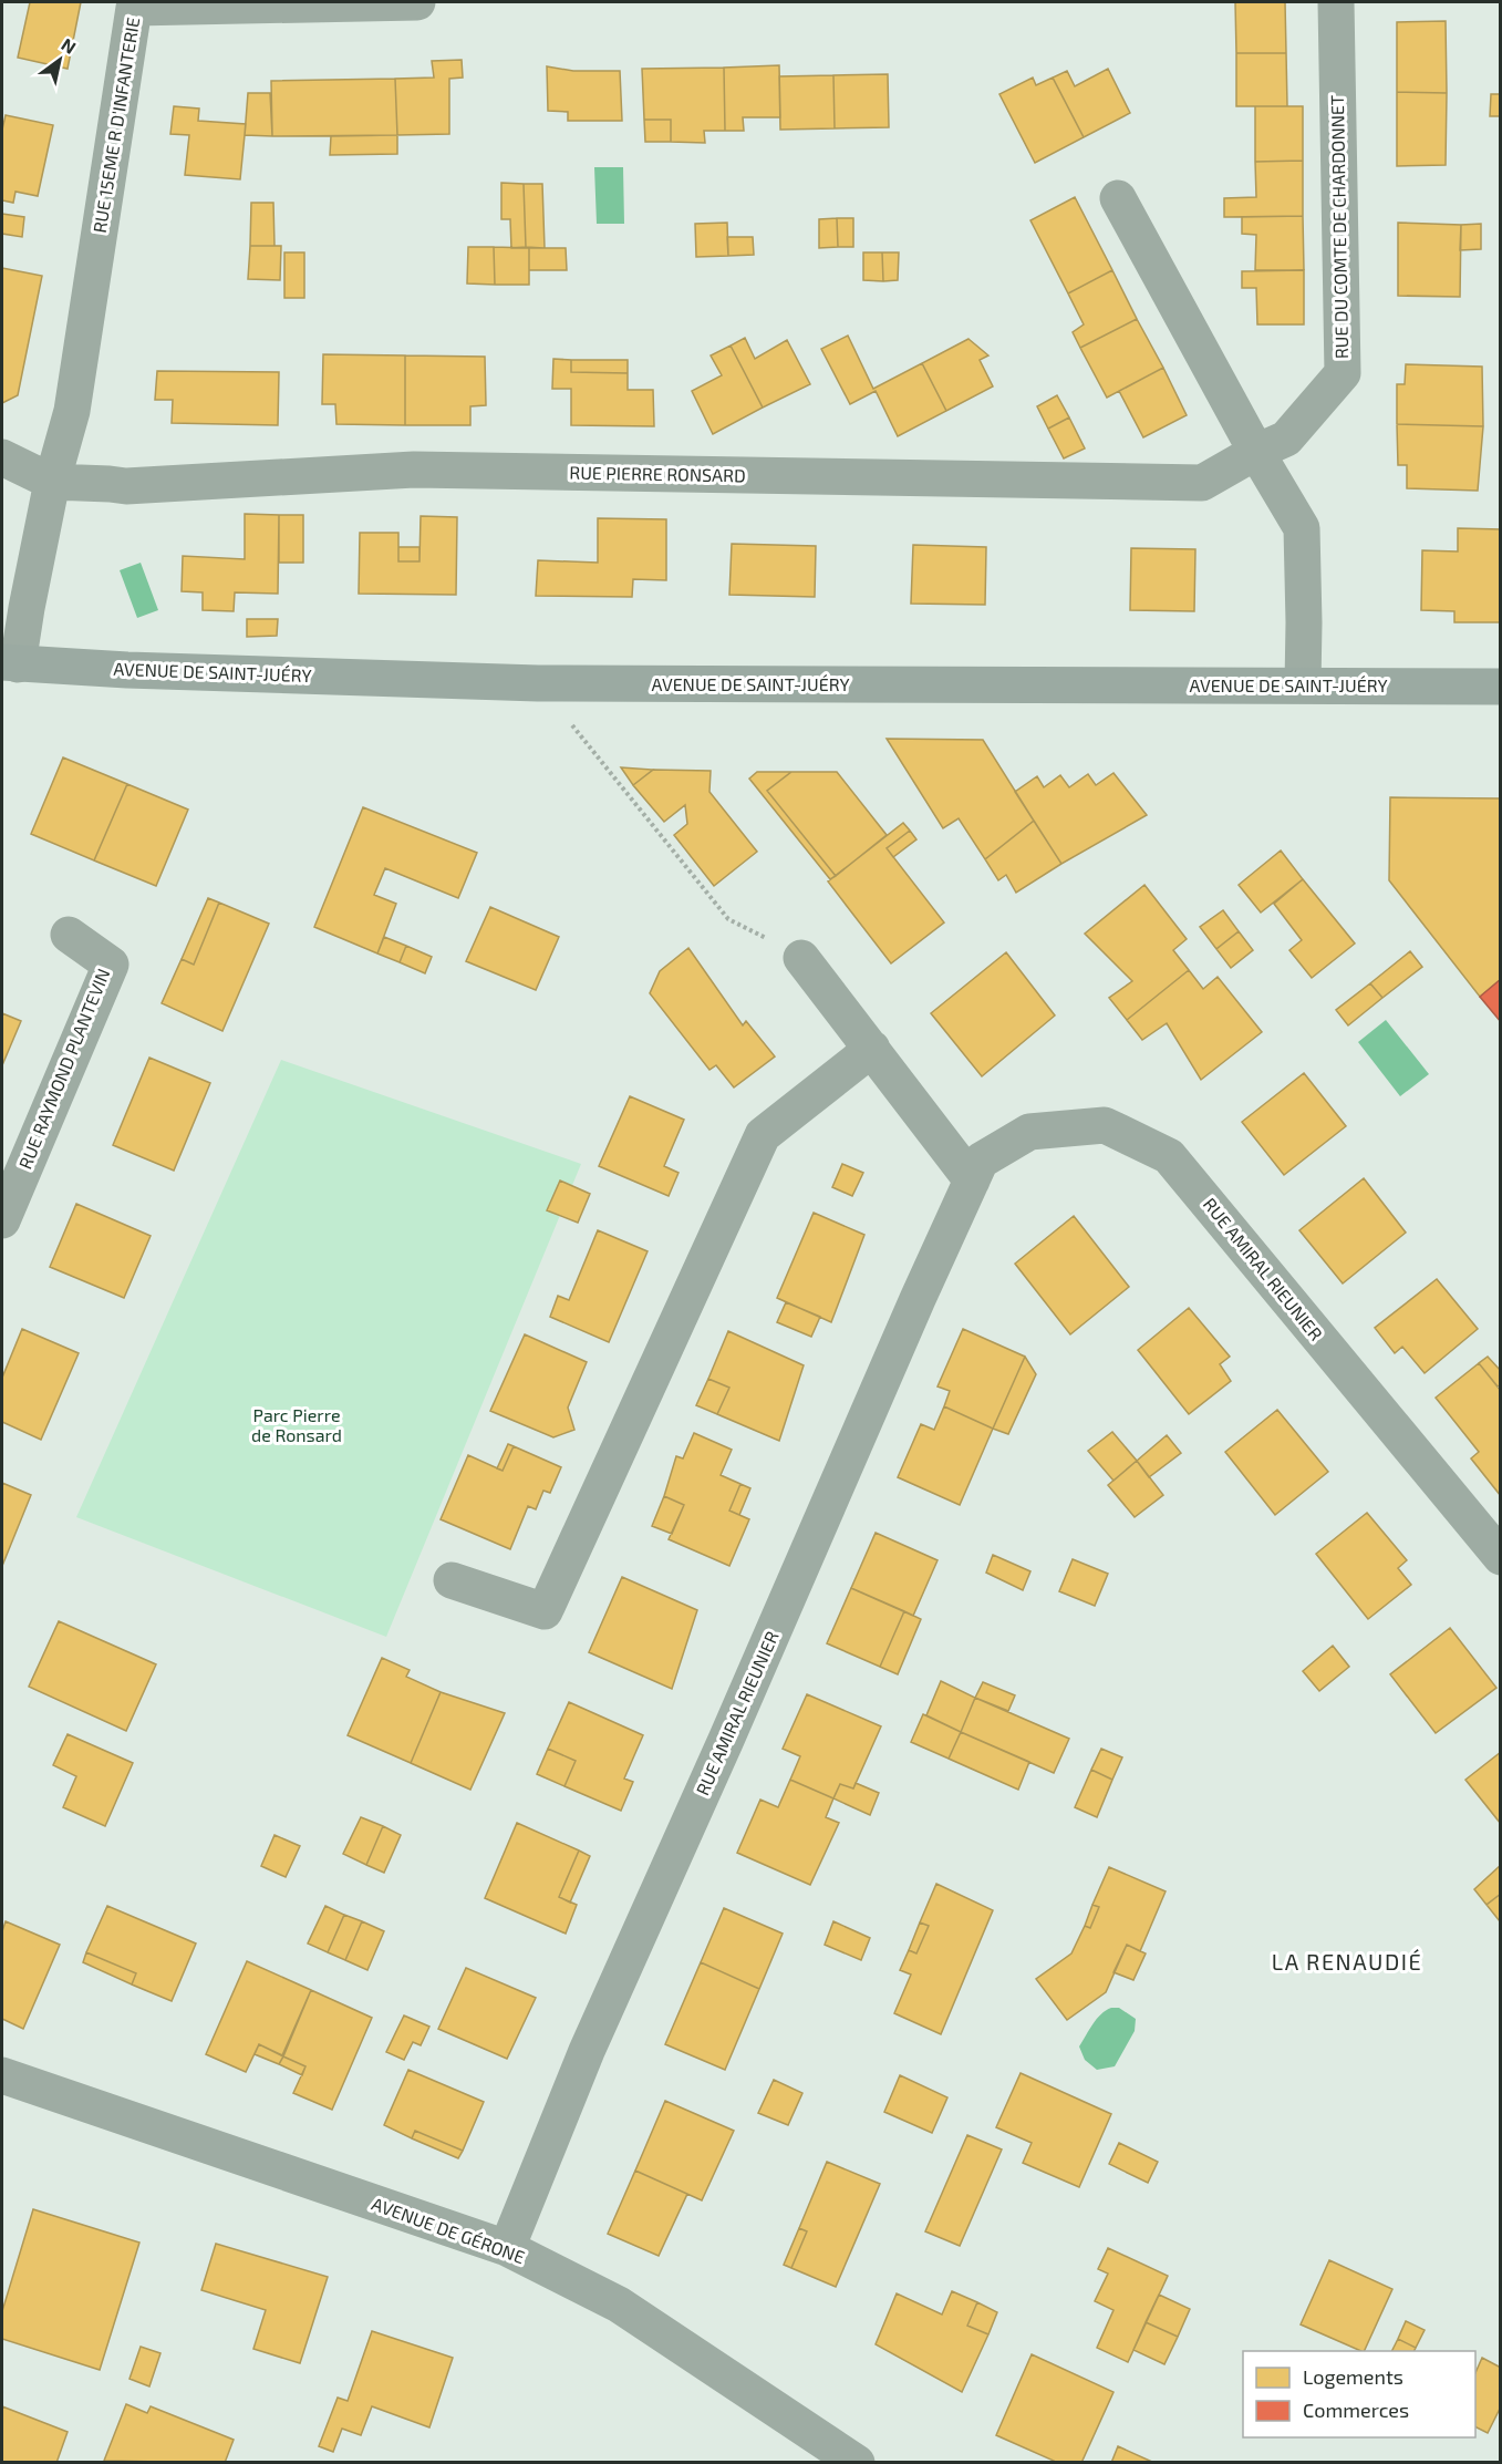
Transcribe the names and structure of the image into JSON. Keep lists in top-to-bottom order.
{
  "streets": {
    "main road": ["AVENUE DE SAINT-JUÉRY"],
    "street": [
      "RUE 15EME R D'INFANTERIE",
      "RUE DU COMTE DE CHARDONNET",
      "RUE PIERRE RONSARD",
      "RUE RAYMOND PLANTEVIN",
      "RUE AMIRAL RIEUNIER",
      "AVENUE DE GÉRONE"
    ]
  },
  "crossings": [
    ["RUE 15EME R D'INFANTERIE", "RUE PIERRE RONSARD"],
    ["RUE DU COMTE DE CHARDONNET", "RUE PIERRE RONSARD"],
    ["RUE AMIRAL RIEUNIER", "AVENUE DE GÉRONE"]
  ],
  "districts": ["LA RENAUDIÉ"],
  "parks": ["Parc Pierre de Ronsard"],
  "legend": ["Logements", "Commerces"],
  "north": "top right"
}
